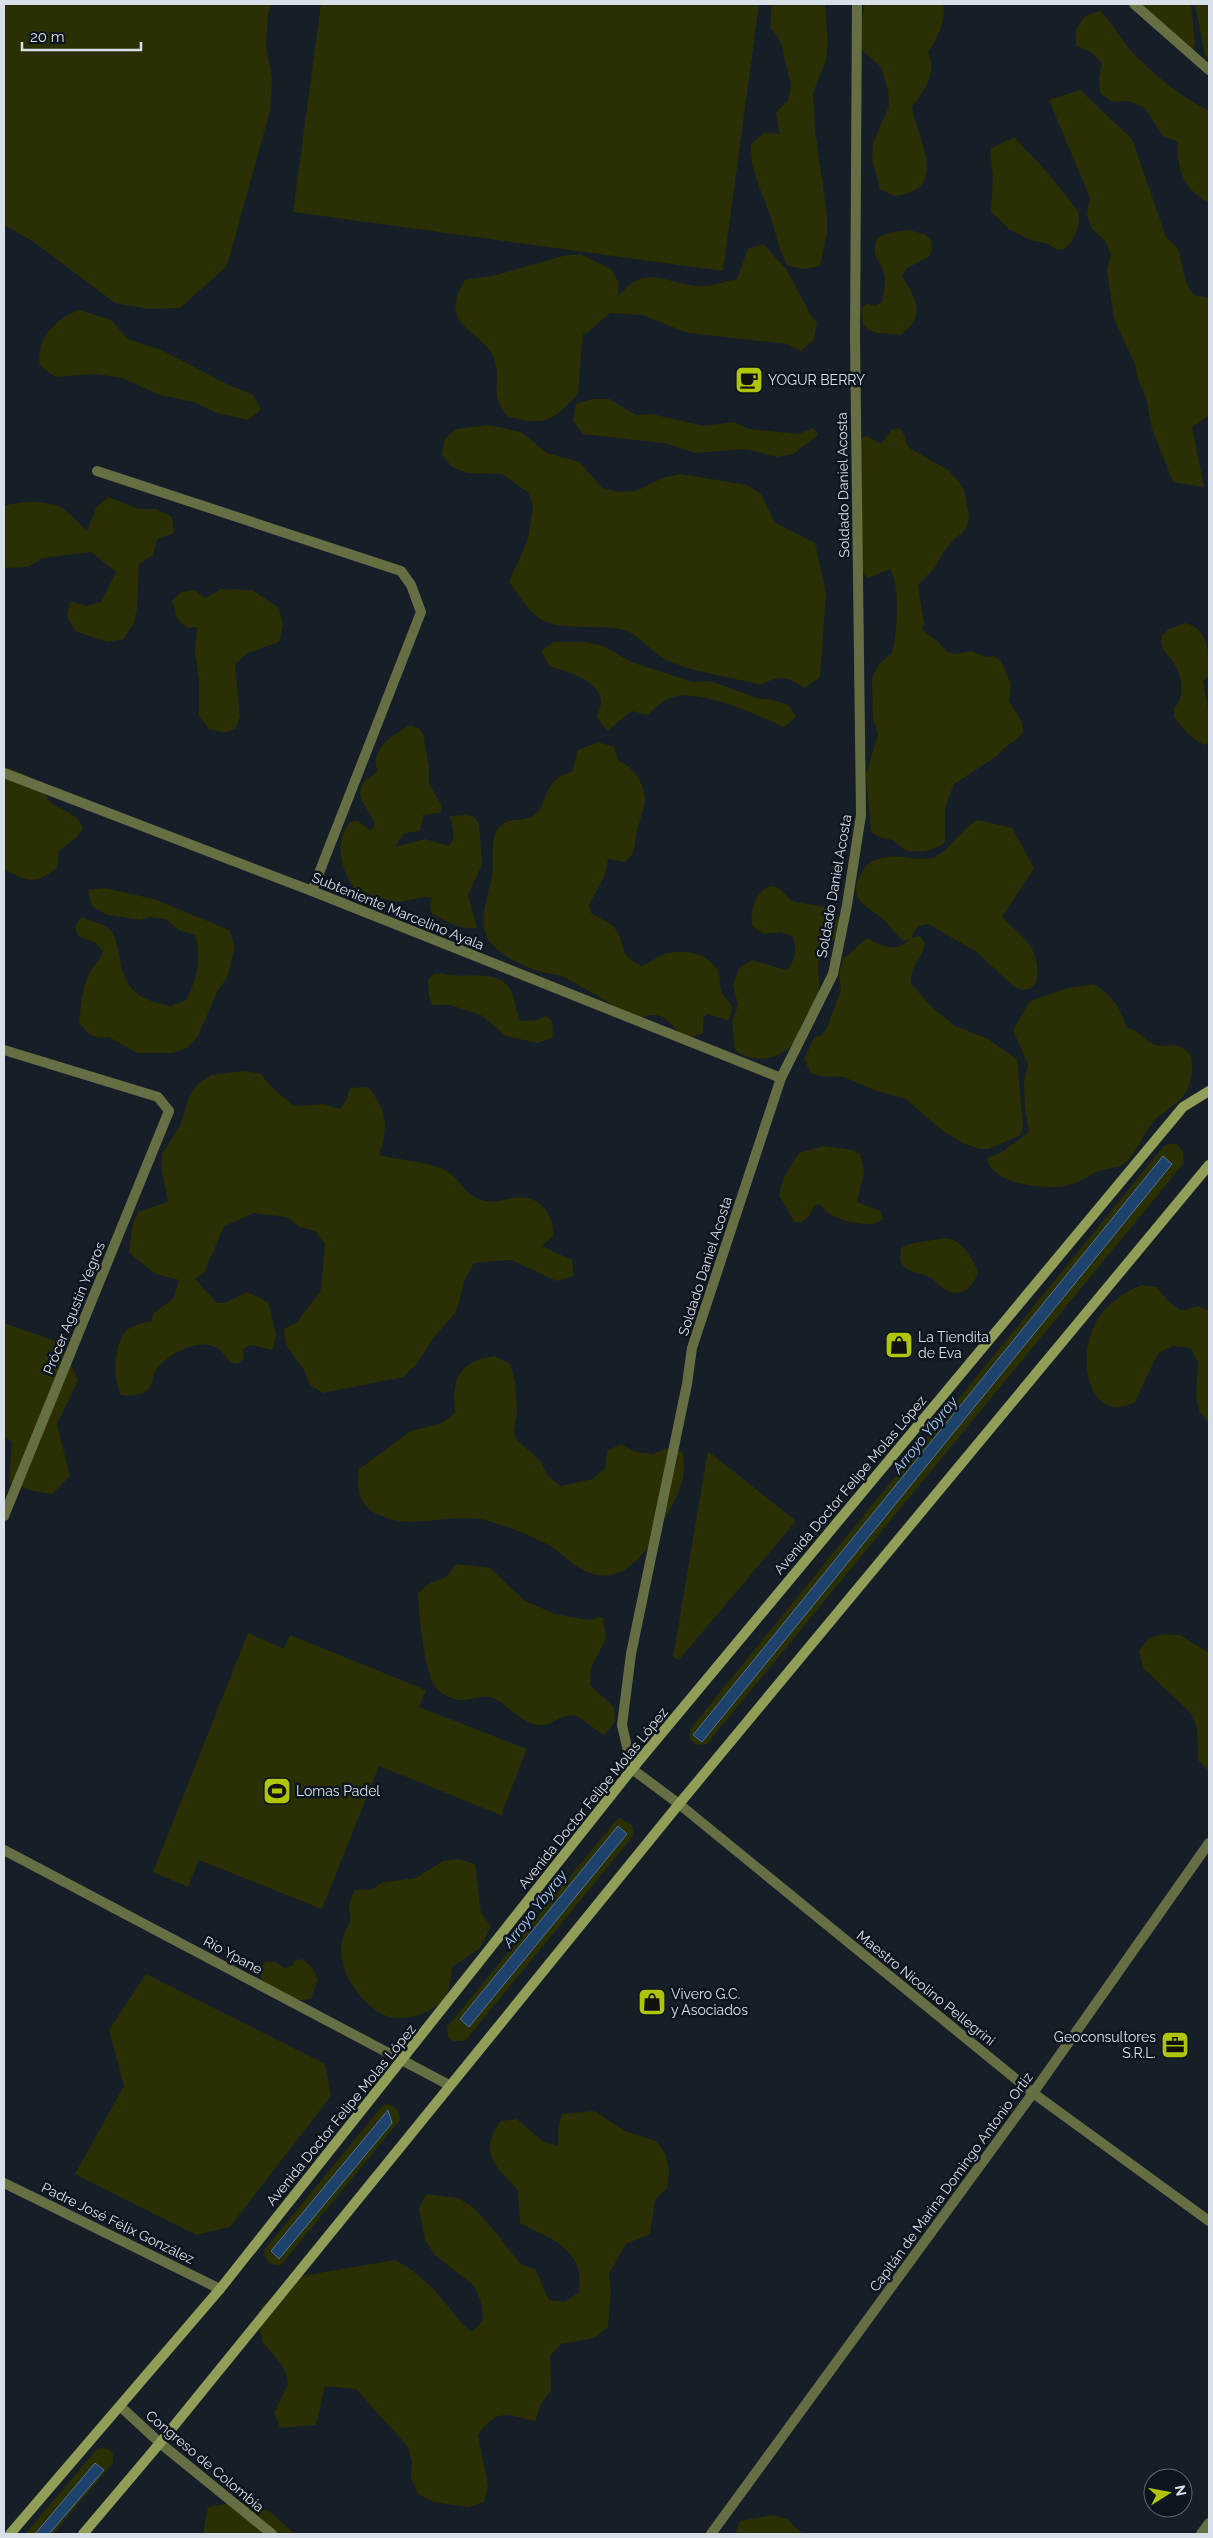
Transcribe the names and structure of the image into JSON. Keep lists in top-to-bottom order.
{
  "streets": {
    "main road": ["Avenida Doctor Felipe Molas López"],
    "street": [
      "Soldado Daniel Acosta",
      "Subteniente Marcelino Ayala",
      "Prócer Agustín Yegros",
      "Río Ypane",
      "Maestro Nicolino Pellegrini",
      "Capitán de Marina Domingo Antonio Ortiz",
      "Padre José Félix González",
      "Congreso de Colombia"
    ]
  },
  "crossings": [
    ["Soldado Daniel Acosta", "Subteniente Marcelino Ayala"],
    ["Soldado Daniel Acosta", "Avenida Doctor Felipe Molas López"],
    ["Soldado Daniel Acosta", "Maestro Nicolino Pellegrini"],
    ["Avenida Doctor Felipe Molas López", "Río Ypane"],
    ["Avenida Doctor Felipe Molas López", "Maestro Nicolino Pellegrini"],
    ["Avenida Doctor Felipe Molas López", "Padre José Félix González"],
    ["Avenida Doctor Felipe Molas López", "Congreso de Colombia"],
    ["Maestro Nicolino Pellegrini", "Capitán de Marina Domingo Antonio Ortiz"]
  ],
  "water": ["Arroyo Ybyray"],
  "places": {
    "cafe": ["YOGUR BERRY"],
    "shop": ["La Tiendita de Eva", "Vivero G.C. y Asociados"],
    "sports": ["Lomas Padel"],
    "office": ["Geoconsultores S.R.L."]
  },
  "scale_bar": "20 m",
  "north": "right"
}
